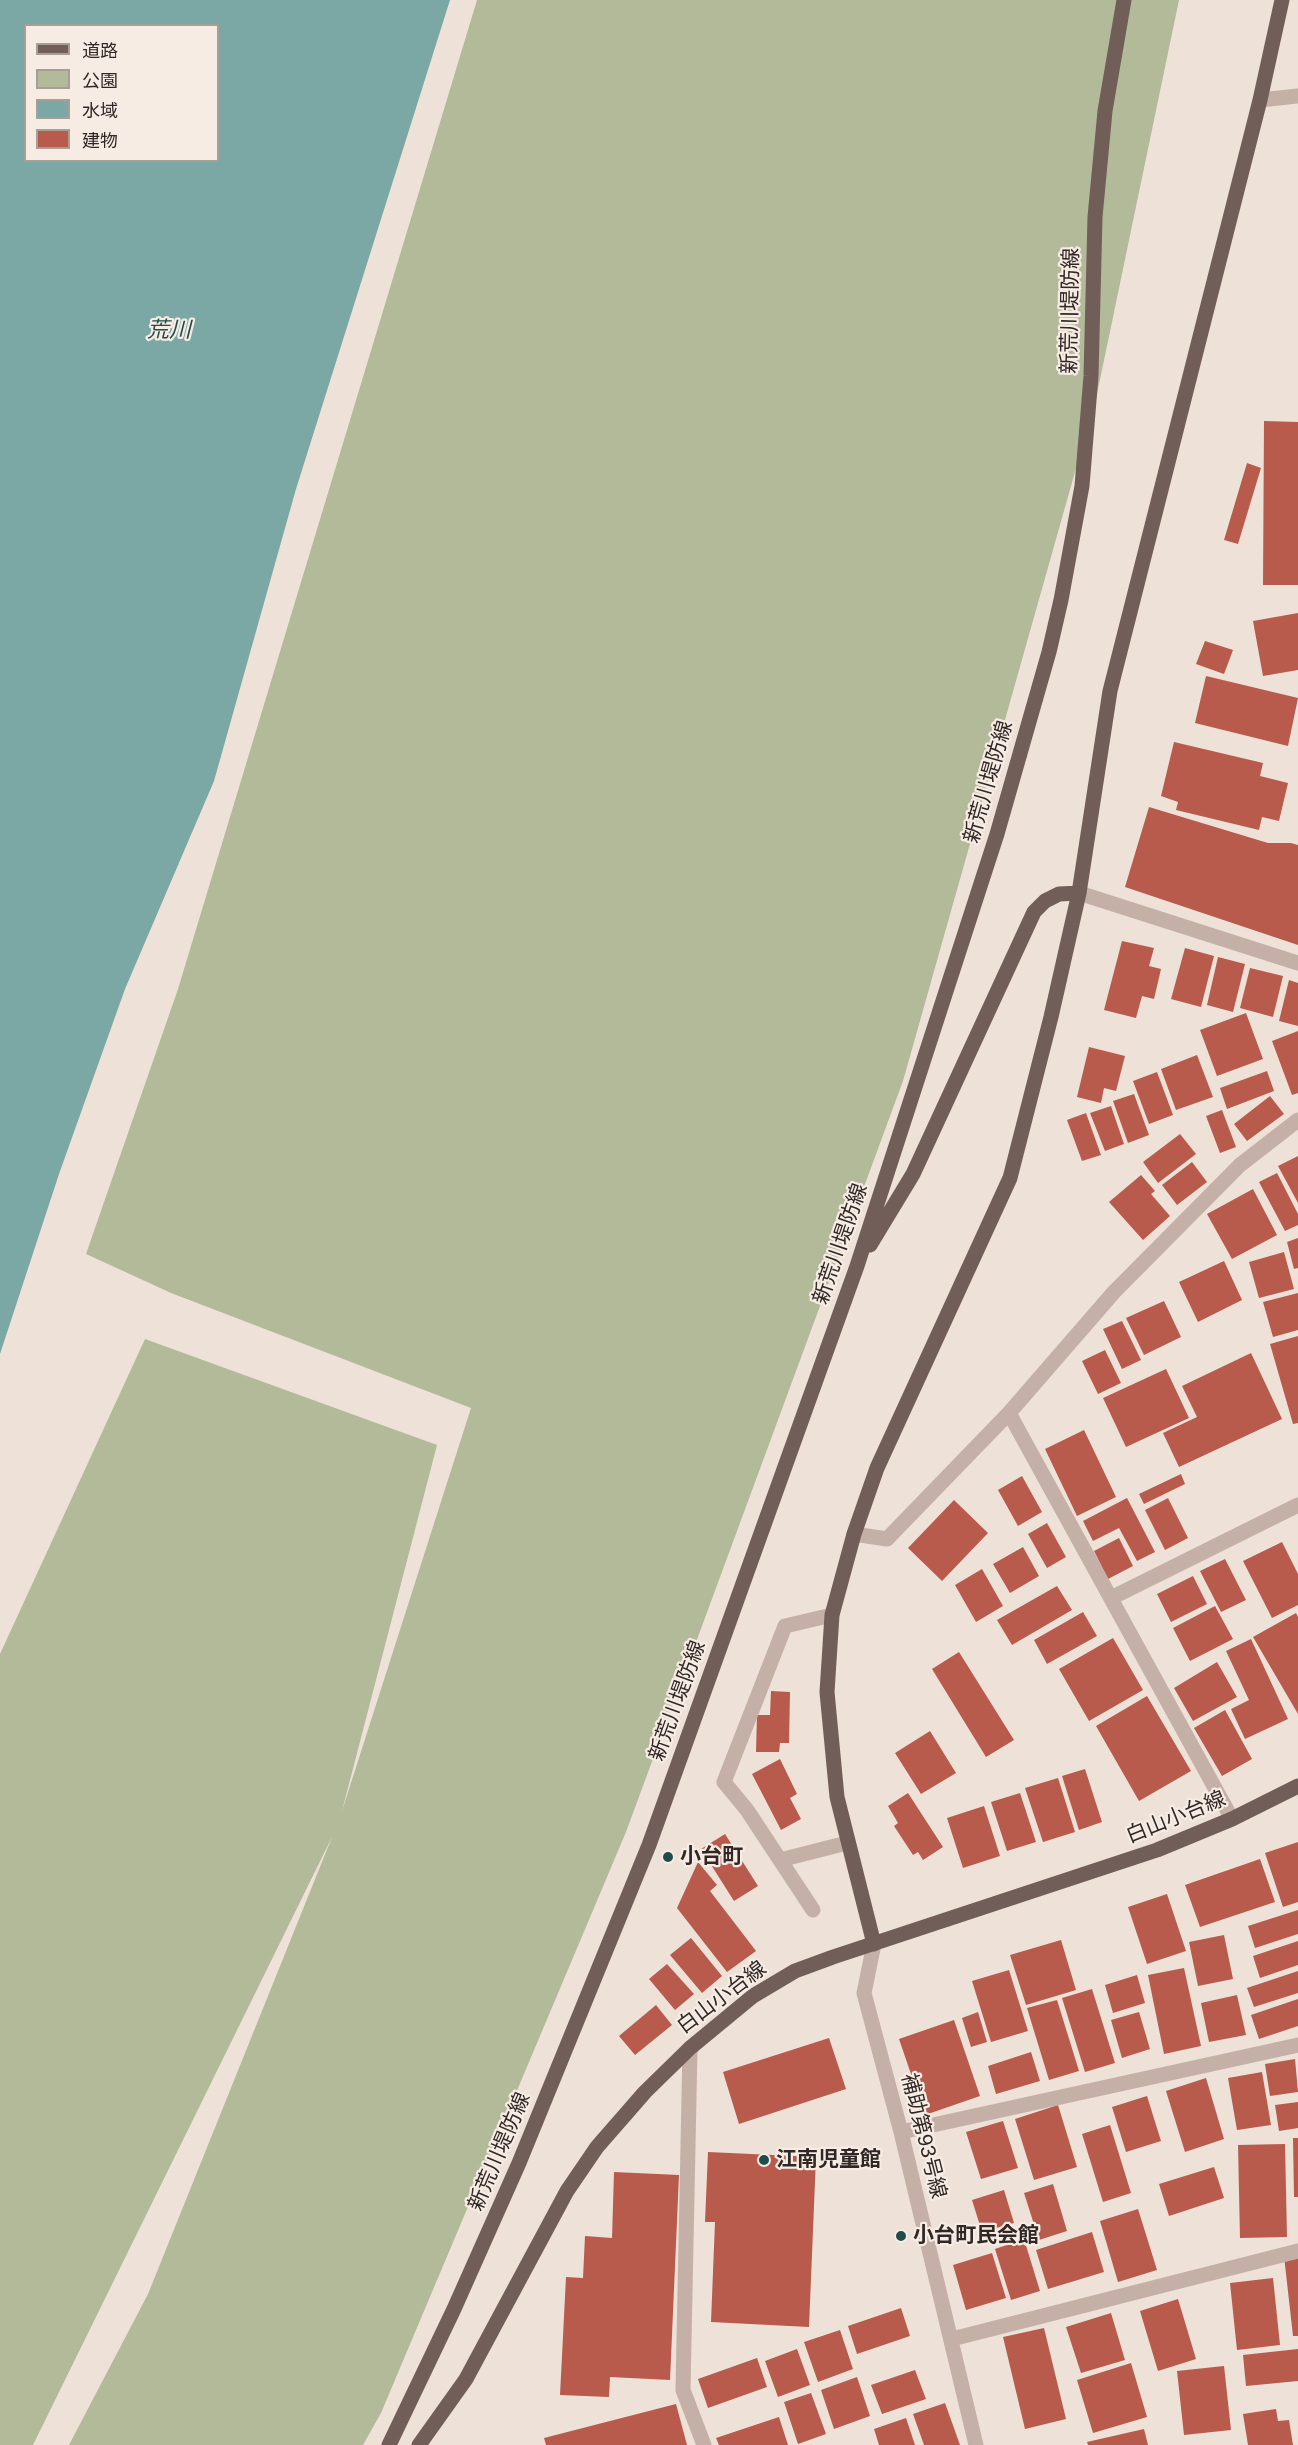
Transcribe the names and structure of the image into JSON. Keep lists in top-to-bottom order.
{
  "streets": {
    "main road": ["新荒川堤防線", "白山小台線"],
    "street": ["補助第93号線"]
  },
  "crossings": [
    ["白山小台線", "補助第93号線"]
  ],
  "water": ["荒川"],
  "places": ["小台町", "江南児童館", "小台町民会館"],
  "legend": [
    "道路",
    "公園",
    "水域",
    "建物"
  ]
}
